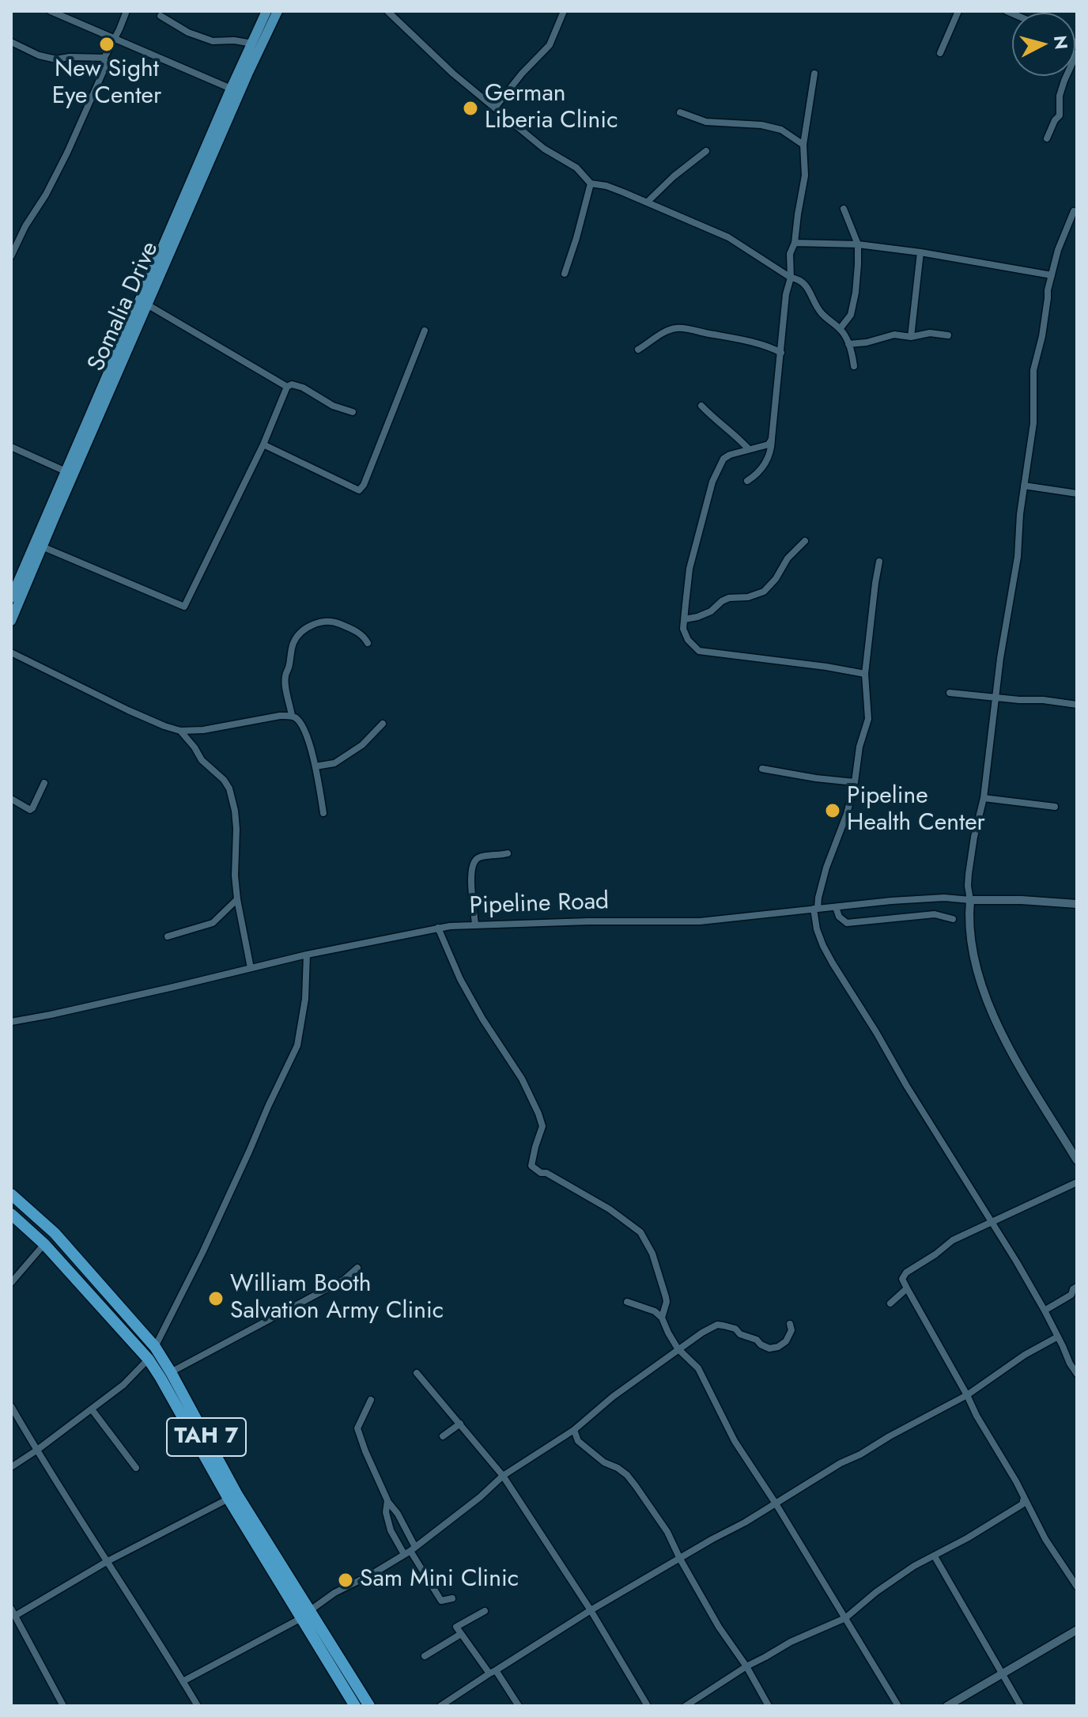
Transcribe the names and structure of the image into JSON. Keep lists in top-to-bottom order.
{
  "streets": {
    "highway": ["TAH 7"],
    "main road": ["Somalia Drive"],
    "street": ["Pipeline Road"]
  },
  "places": [
    "New Sight Eye Center",
    "German Liberia Clinic",
    "Pipeline Health Center",
    "William Booth Salvation Army Clinic",
    "Sam Mini Clinic"
  ],
  "north": "right"
}
